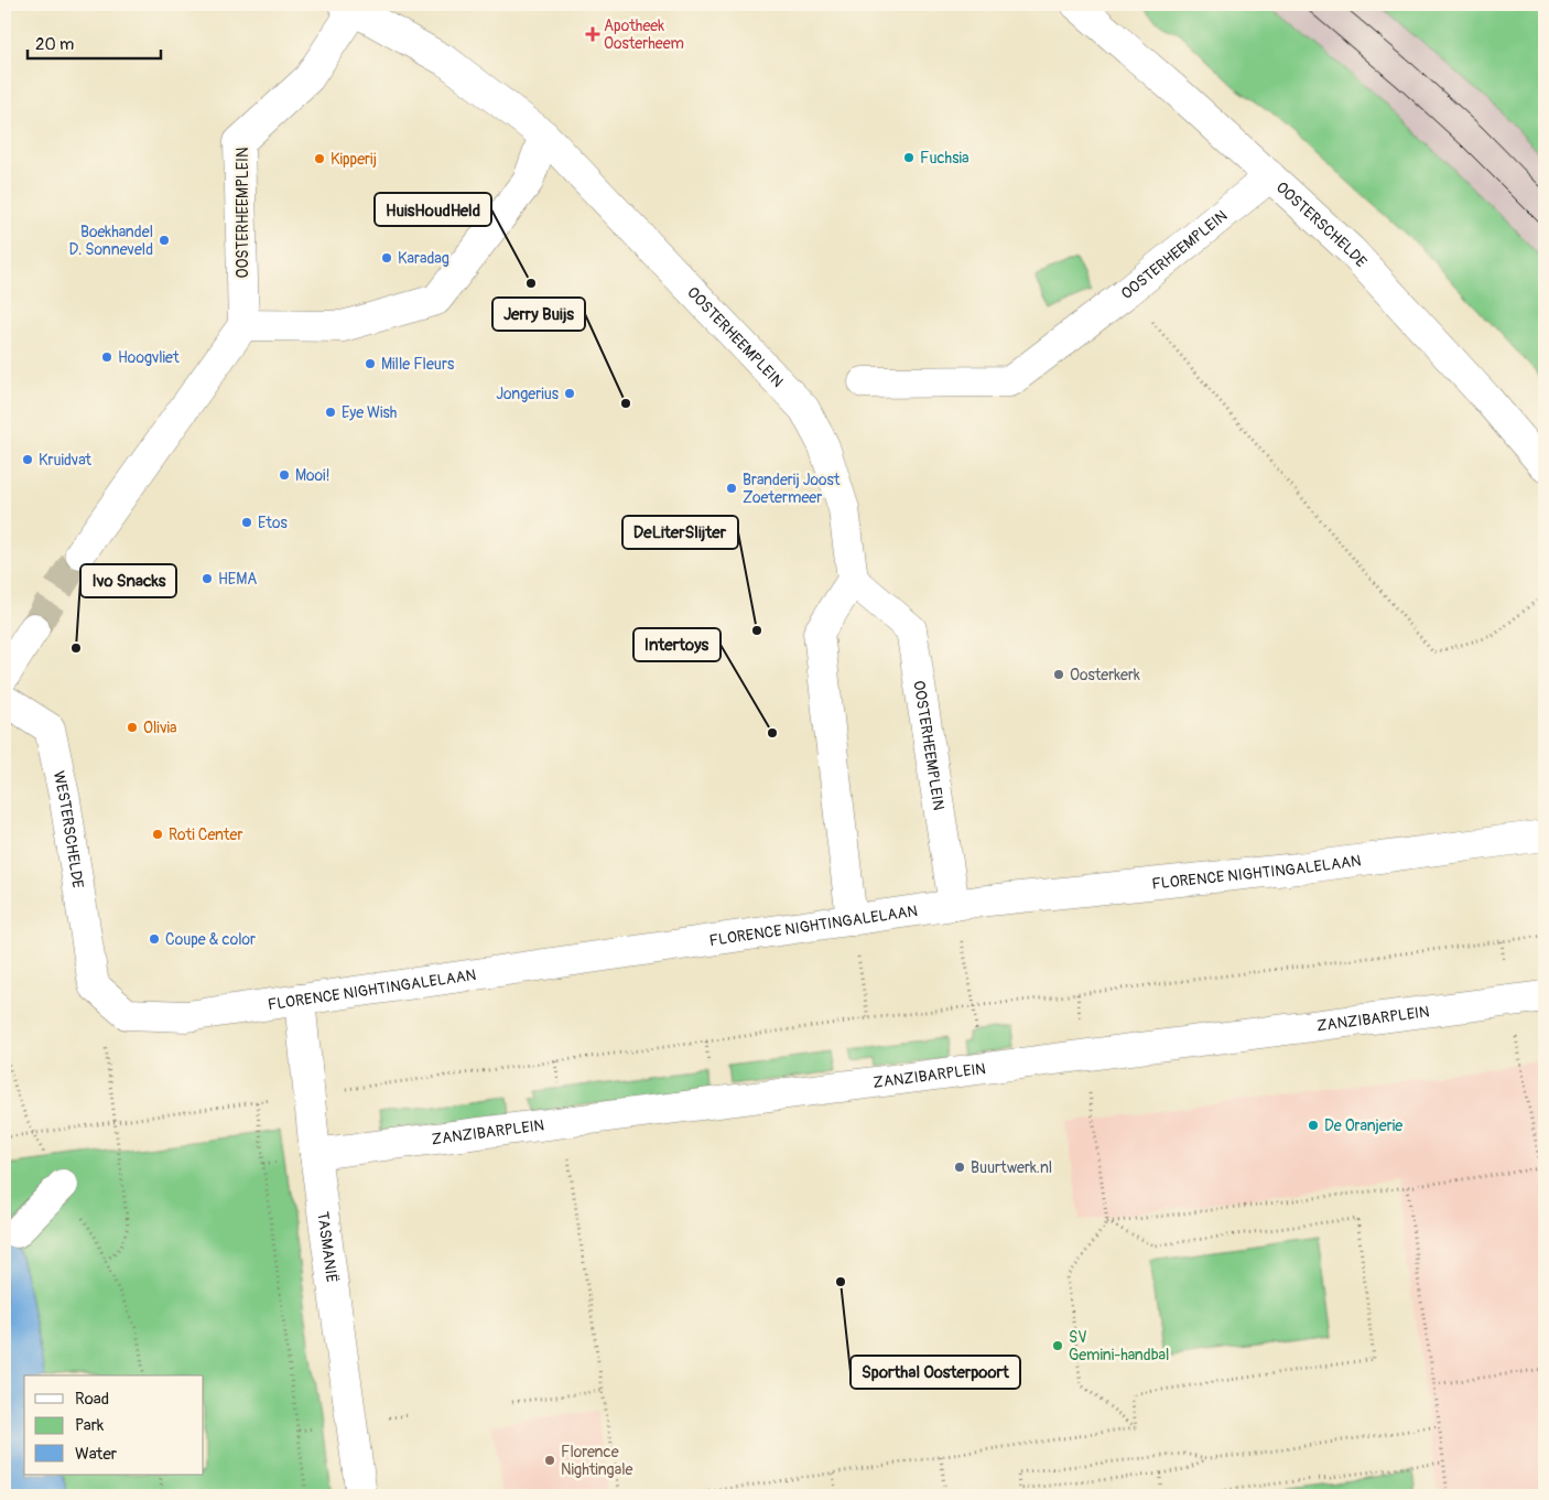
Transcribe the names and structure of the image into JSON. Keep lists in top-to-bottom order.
{
  "streets": {
    "street": [
      "OOSTERHEEMPLEIN",
      "OOSTERSCHELDE",
      "WESTERSCHELDE",
      "FLORENCE NIGHTINGALELAAN",
      "ZANZIBARPLEIN",
      "TASMANIË"
    ]
  },
  "crossings": [
    ["OOSTERHEEMPLEIN", "OOSTERSCHELDE"],
    ["OOSTERHEEMPLEIN", "FLORENCE NIGHTINGALELAAN"],
    ["WESTERSCHELDE", "FLORENCE NIGHTINGALELAAN"],
    ["FLORENCE NIGHTINGALELAAN", "TASMANIË"],
    ["ZANZIBARPLEIN", "TASMANIË"]
  ],
  "places": {
    "health": ["Apotheek Oosterheem"],
    "other": [
      "Fuchsia",
      "Kipperij",
      "Boekhandel D. Sonneveld",
      "Karadag",
      "HuisHoudHeld",
      "Hoogvliet",
      "Mille Fleurs",
      "Jongerius",
      "Jerry Buijs",
      "Eye Wish",
      "Kruidvat",
      "Mooi!",
      "Branderij Joost Zoetermeer",
      "Etos",
      "HEMA",
      "DeLiterSlijter",
      "Ivo Snacks",
      "Oosterkerk",
      "Olivia",
      "Intertoys",
      "Roti Center",
      "Coupe & color",
      "De Oranjerie",
      "Buurtwerk.nl",
      "Sporthal Oosterpoort",
      "SV Gemini-handbal",
      "Florence Nightingale"
    ]
  },
  "legend": ["Road", "Park", "Water"],
  "scale_bar": "20 m"
}
